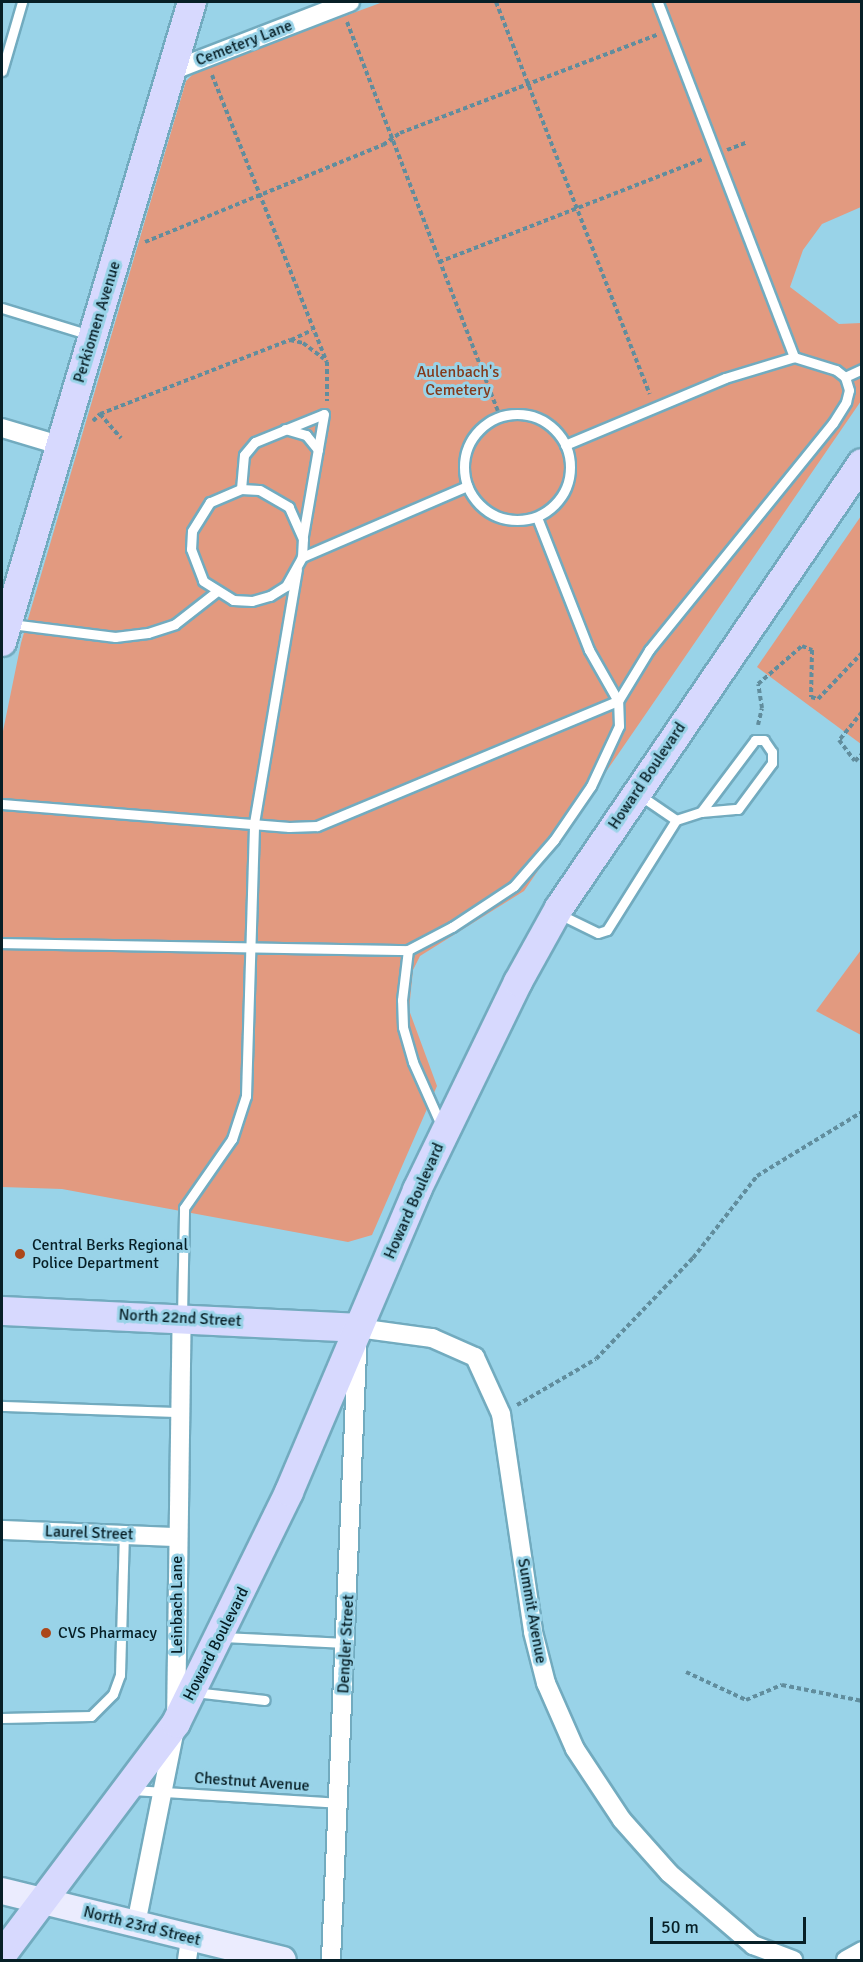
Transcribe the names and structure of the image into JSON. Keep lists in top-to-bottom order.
{
  "streets": {
    "main road": [
      "Perkiomen Avenue",
      "Howard Boulevard",
      "North 22nd Street",
      "North 23rd Street"
    ],
    "street": [
      "Cemetery Lane",
      "Laurel Street",
      "Leinbach Lane",
      "Summit Avenue",
      "Dengler Street"
    ],
    "lane": ["Chestnut Avenue"]
  },
  "crossings": [
    ["Cemetery Lane", "Perkiomen Avenue"],
    ["Howard Boulevard", "North 22nd Street"],
    ["Howard Boulevard", "Leinbach Lane"],
    ["Howard Boulevard", "Summit Avenue"],
    ["Howard Boulevard", "Dengler Street"],
    ["Howard Boulevard", "Chestnut Avenue"],
    ["Howard Boulevard", "North 23rd Street"],
    ["North 22nd Street", "Leinbach Lane"],
    ["North 22nd Street", "Summit Avenue"],
    ["North 22nd Street", "Dengler Street"],
    ["Laurel Street", "Leinbach Lane"],
    ["Leinbach Lane", "Chestnut Avenue"],
    ["Leinbach Lane", "North 23rd Street"],
    ["Summit Avenue", "Dengler Street"],
    ["Dengler Street", "Chestnut Avenue"]
  ],
  "parks": ["Aulenbach's Cemetery"],
  "places": ["Central Berks Regional Police Department", "CVS Pharmacy"],
  "scale_bar": "50 m"
}
